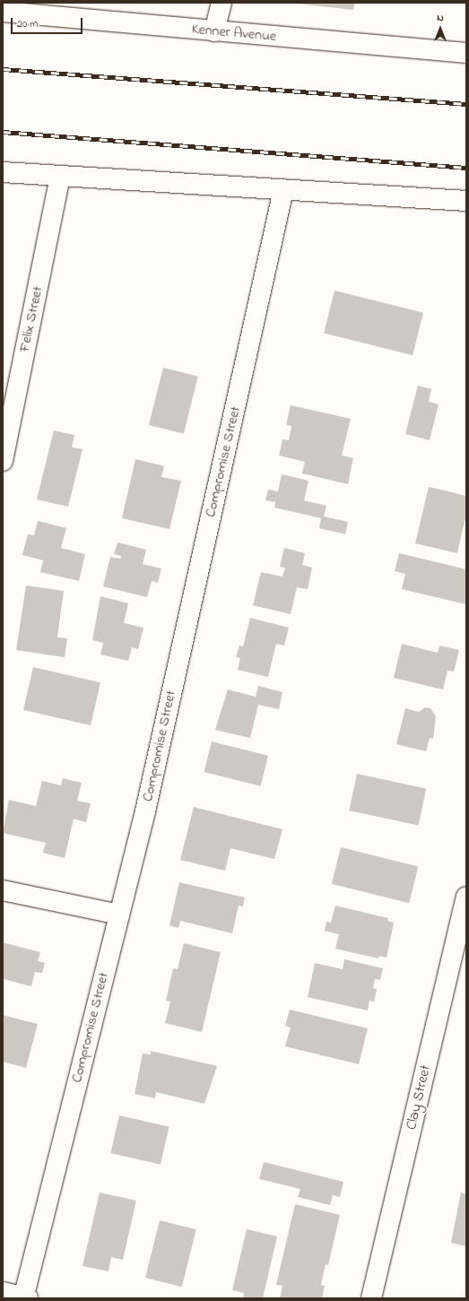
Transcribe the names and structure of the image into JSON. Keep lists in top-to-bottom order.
{
  "streets": {
    "street": [
      "Kenner Avenue",
      "Felix Street",
      "Compromise Street",
      "Clay Street"
    ]
  },
  "scale_bar": "20 m",
  "north": "top"
}
